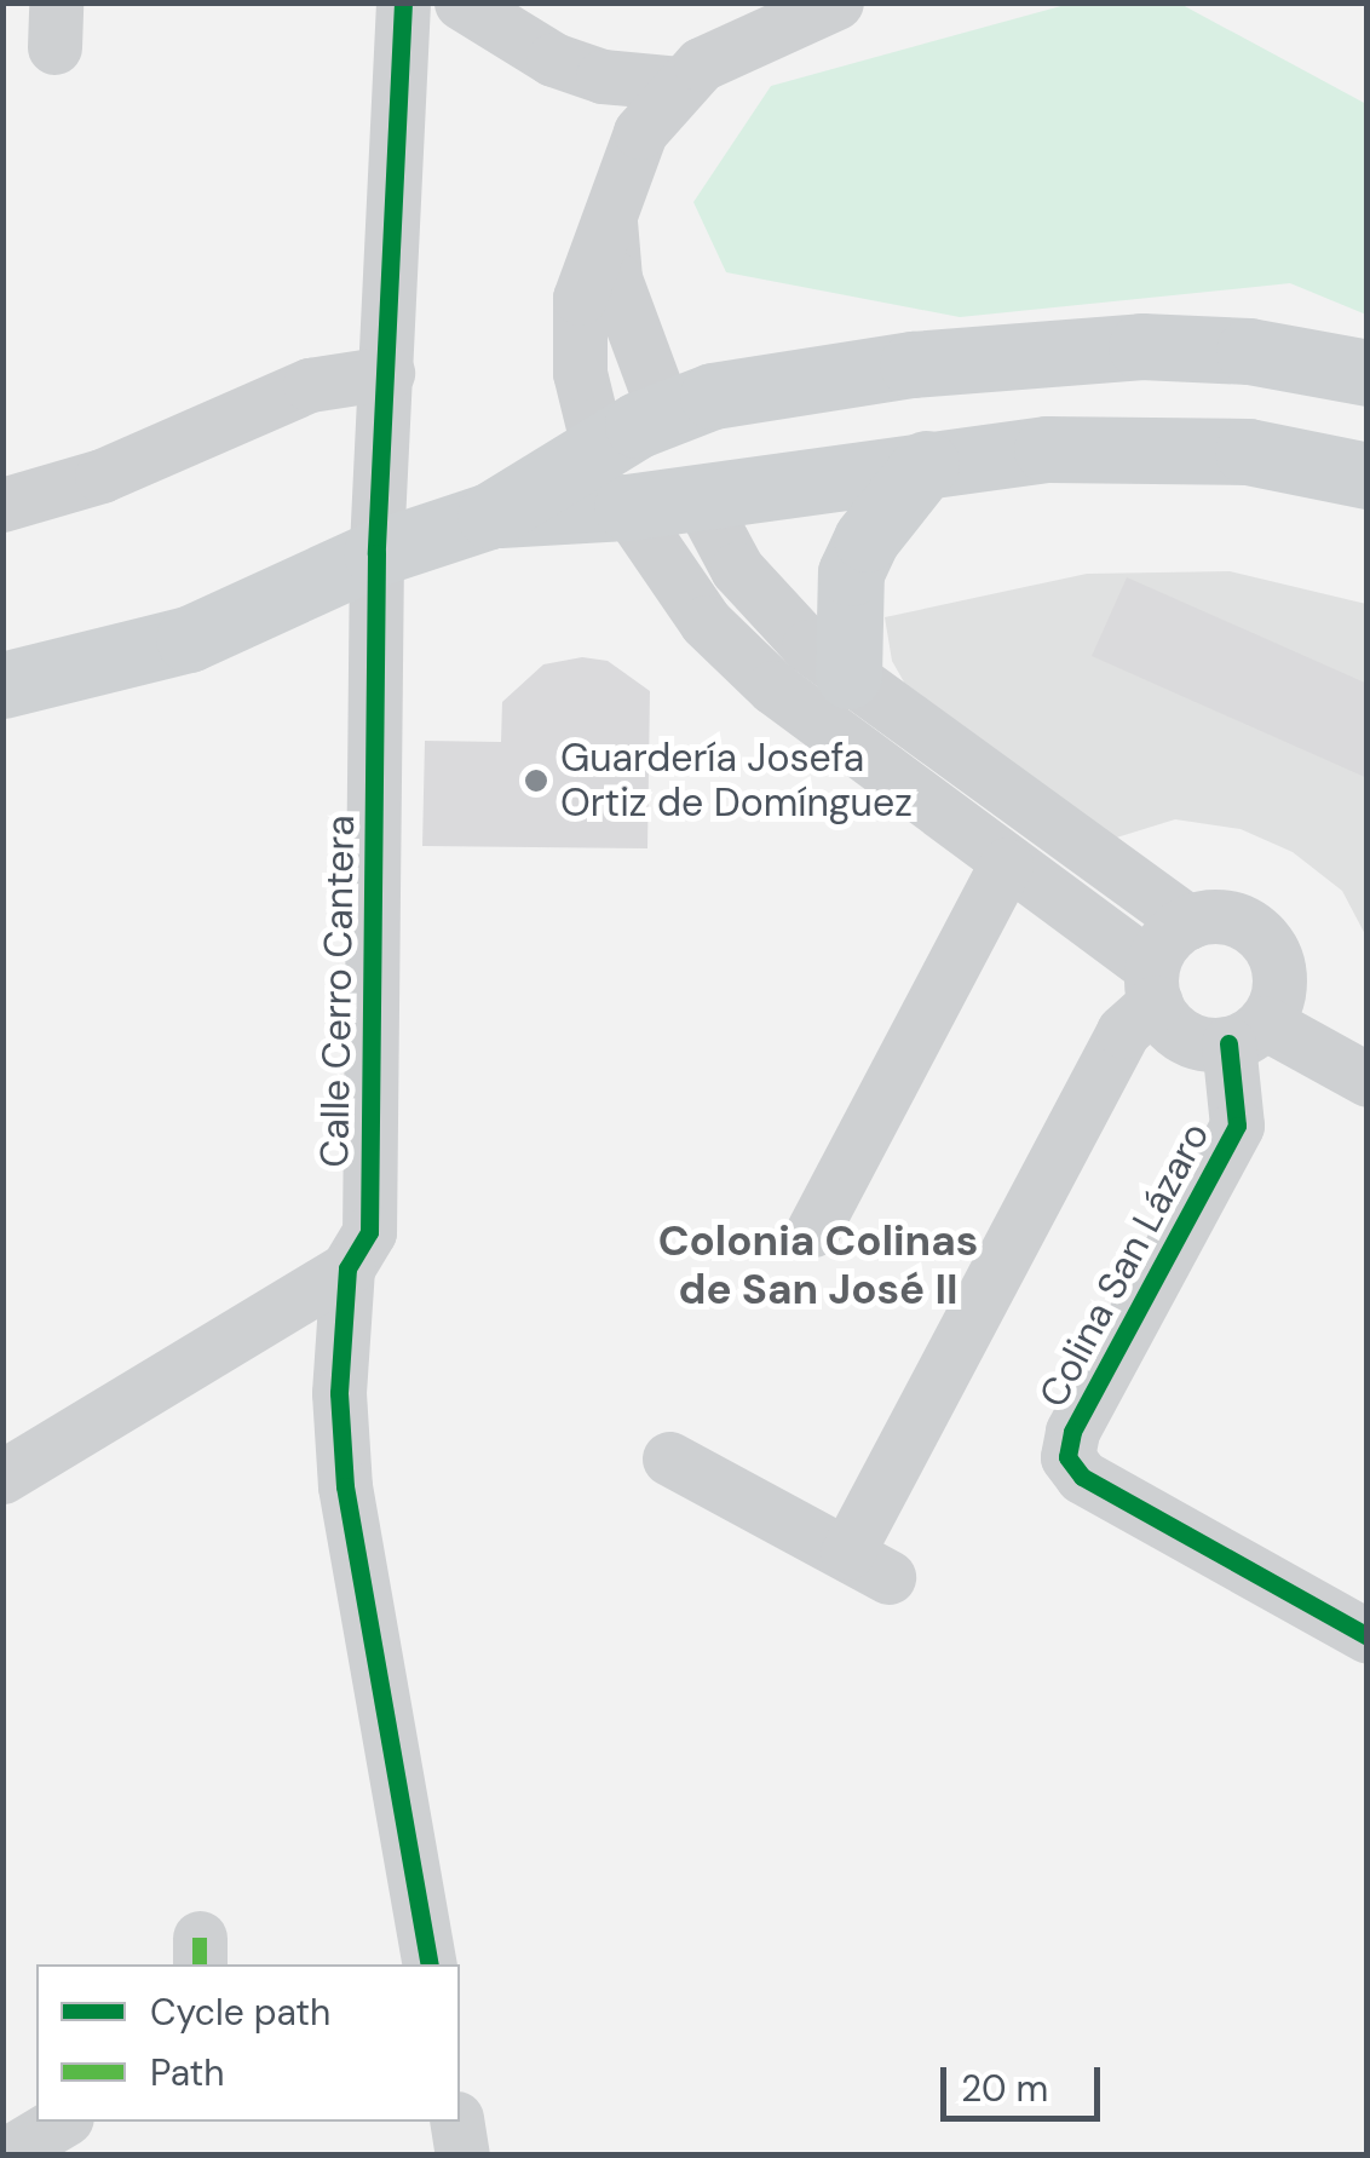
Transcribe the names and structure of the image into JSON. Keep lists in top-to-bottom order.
{
  "streets": {
    "street": ["Calle Cerro Cantera", "Colina San Lázaro"]
  },
  "districts": ["Colonia Colinas de San José II"],
  "places": ["Guardería Josefa Ortiz de Domínguez"],
  "legend": ["Cycle path", "Path"],
  "scale_bar": "20 m"
}
